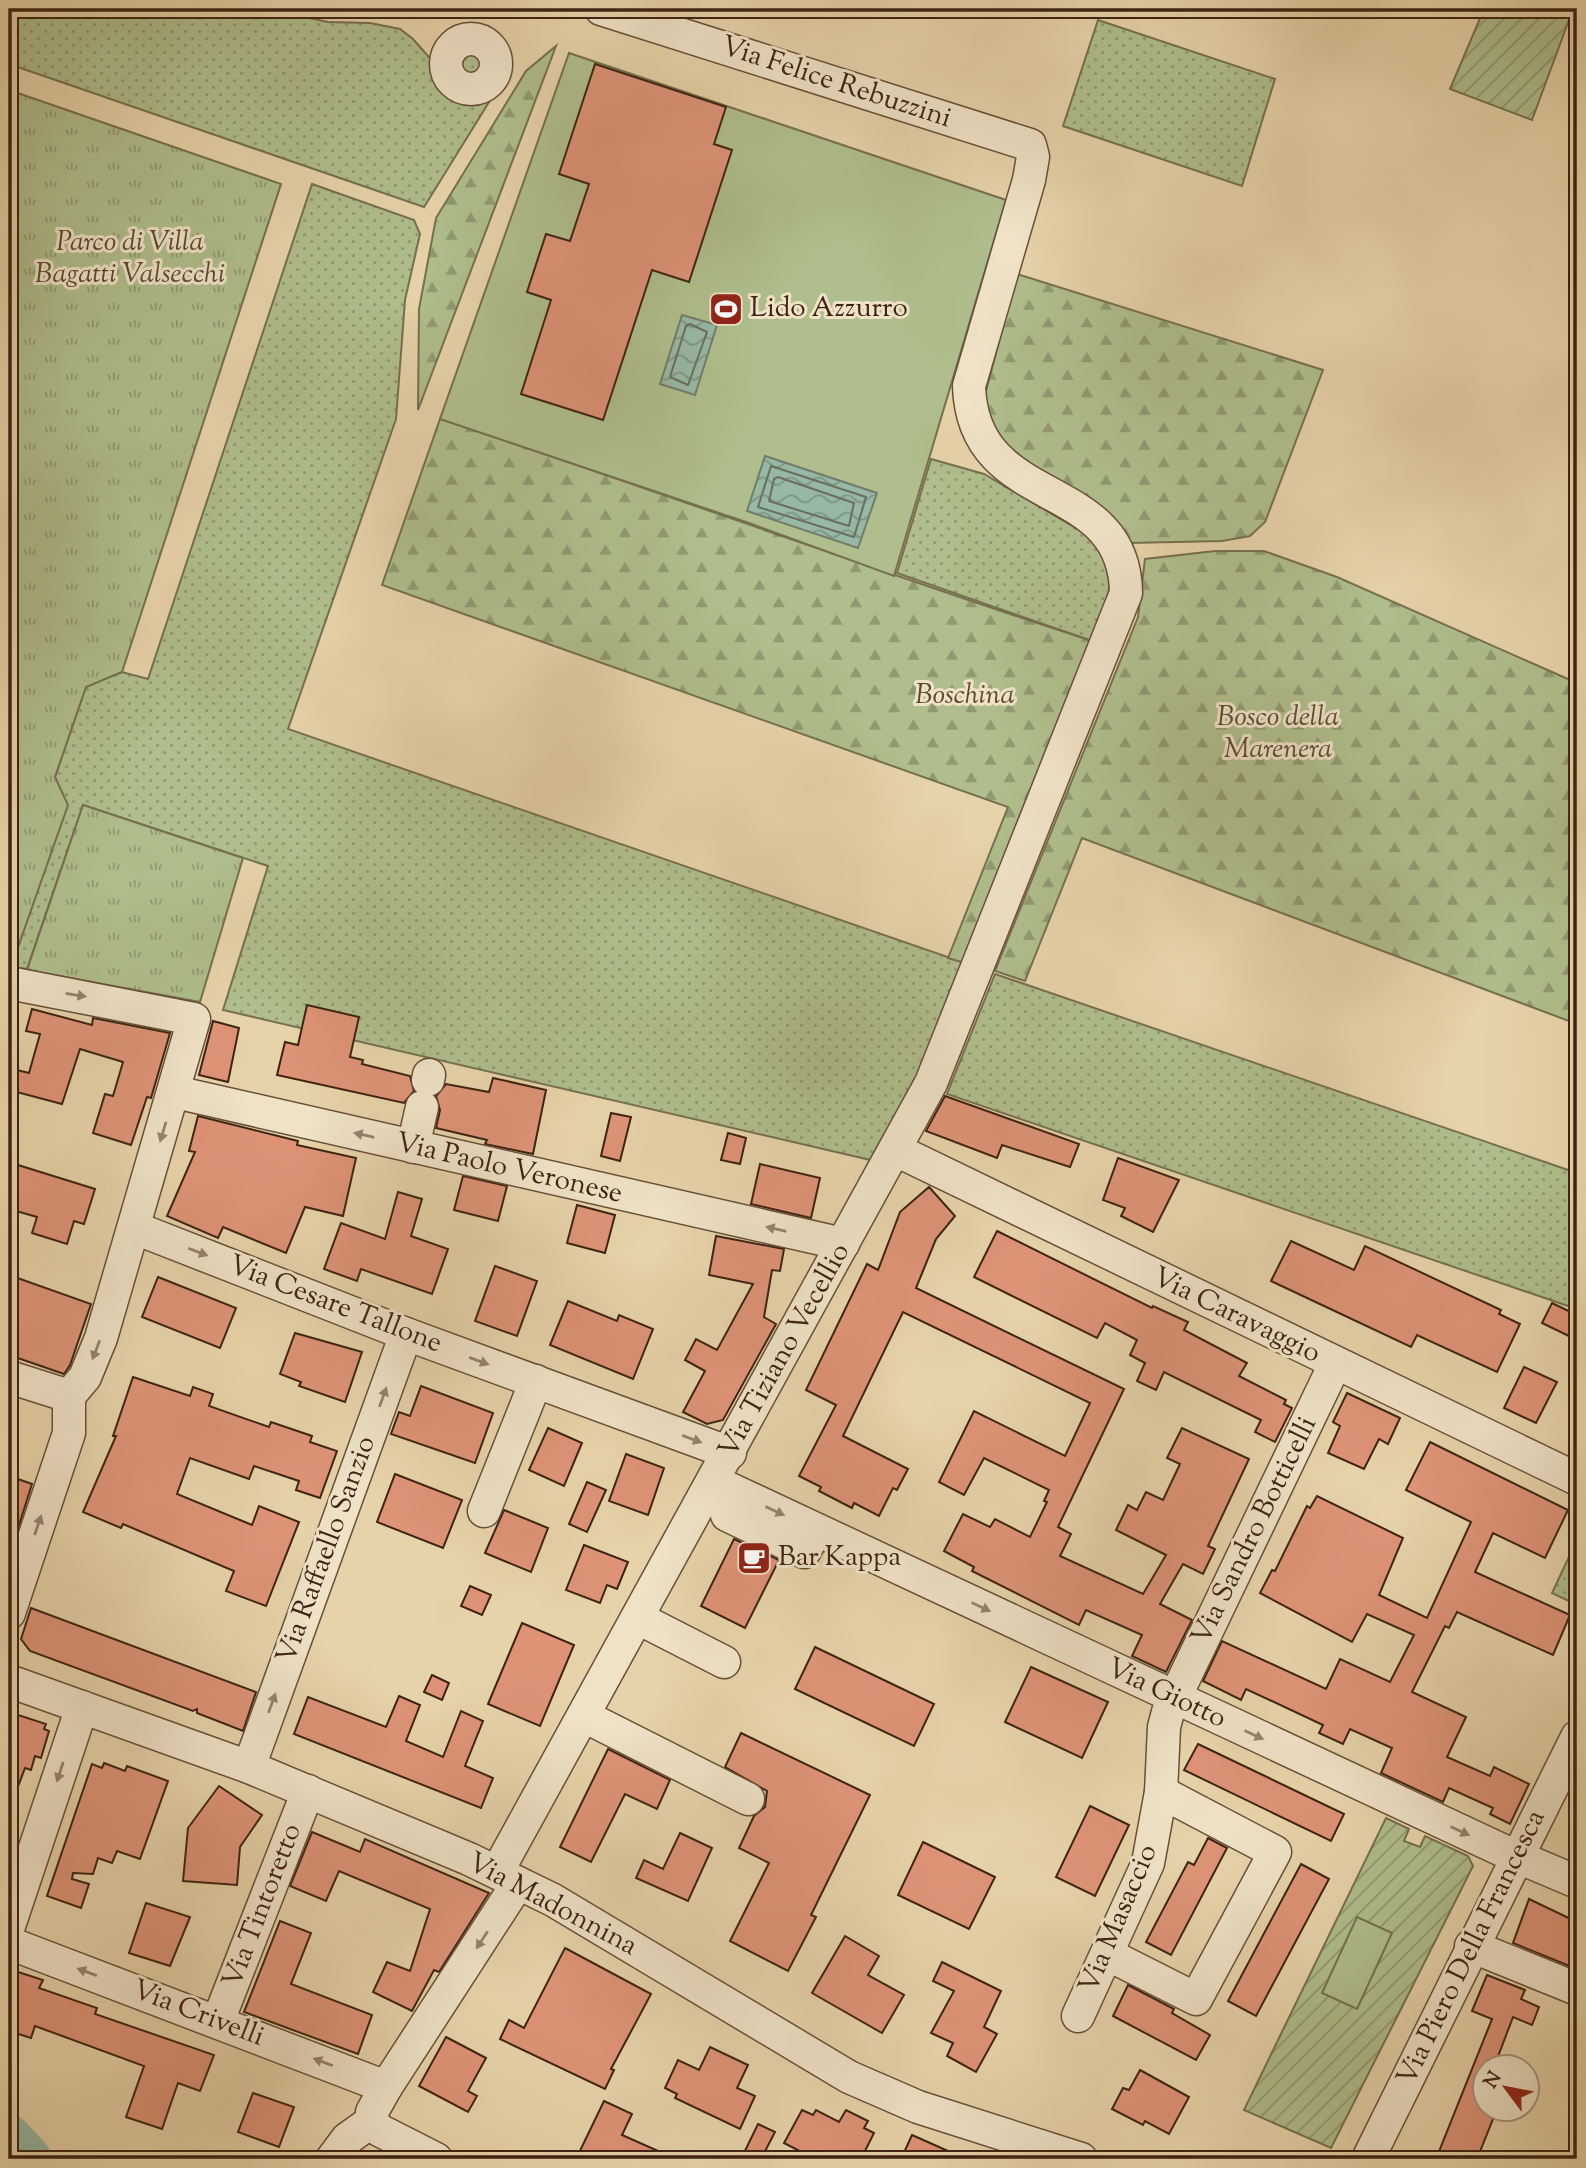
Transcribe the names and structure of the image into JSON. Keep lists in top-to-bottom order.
{
  "streets": {
    "street": [
      "Via Felice Rebuzzini",
      "Via Paolo Veronese",
      "Via Cesare Tallone",
      "Via Caravaggio",
      "Via Tiziano Vecellio",
      "Via Sandro Botticelli",
      "Via Raffaello Sanzio",
      "Via Giotto",
      "Via Madonnina",
      "Via Tintoretto",
      "Via Masaccio",
      "Via Piero Della Francesca",
      "Via Crivelli"
    ]
  },
  "crossings": [
    ["Via Felice Rebuzzini", "Via Tiziano Vecellio"],
    ["Via Paolo Veronese", "Via Tiziano Vecellio"],
    ["Via Cesare Tallone", "Via Tiziano Vecellio"],
    ["Via Cesare Tallone", "Via Raffaello Sanzio"],
    ["Via Caravaggio", "Via Tiziano Vecellio"],
    ["Via Caravaggio", "Via Sandro Botticelli"],
    ["Via Tiziano Vecellio", "Via Giotto"],
    ["Via Tiziano Vecellio", "Via Madonnina"],
    ["Via Tiziano Vecellio", "Via Crivelli"],
    ["Via Sandro Botticelli", "Via Giotto"],
    ["Via Sandro Botticelli", "Via Masaccio"],
    ["Via Raffaello Sanzio", "Via Madonnina"],
    ["Via Giotto", "Via Masaccio"],
    ["Via Giotto", "Via Piero Della Francesca"],
    ["Via Madonnina", "Via Tintoretto"],
    ["Via Tintoretto", "Via Crivelli"]
  ],
  "one_way": [
    "Via Paolo Veronese",
    "Via Cesare Tallone",
    "Via Giotto",
    "Via Crivelli"
  ],
  "parks": ["Parco di Villa Bagatti Valsecchi", "Boschina", "Bosco della Marenera"],
  "places": {
    "sports": ["Lido Azzurro"],
    "cafe": ["Bar Kappa"]
  },
  "north": "top left"
}
